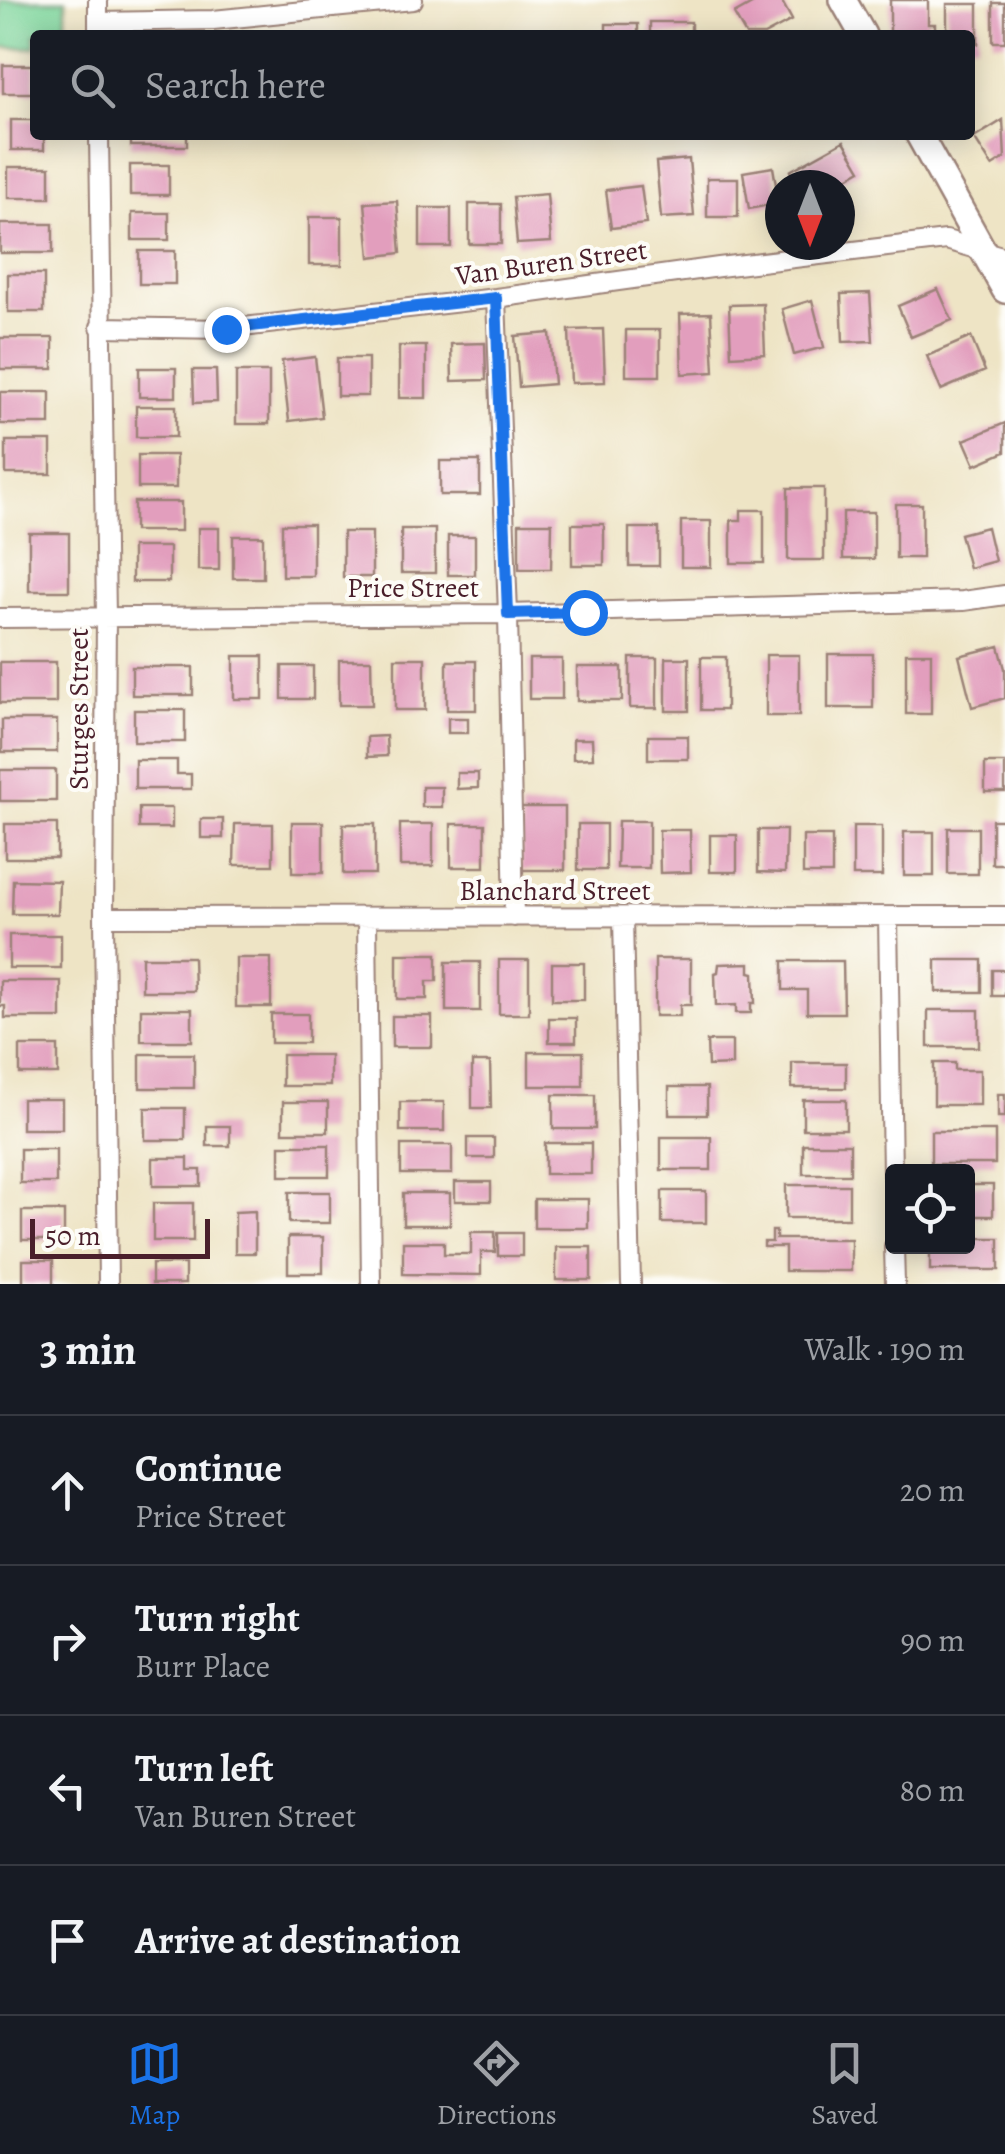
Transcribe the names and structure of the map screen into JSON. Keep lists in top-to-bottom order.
{
  "streets": {
    "street": [
      "Van Buren Street",
      "Price Street",
      "Sturges Street",
      "Blanchard Street"
    ]
  },
  "crossings": [
    ["Van Buren Street", "Sturges Street"],
    ["Price Street", "Sturges Street"],
    ["Sturges Street", "Blanchard Street"]
  ],
  "scale_bar": "50 m",
  "north": "bottom",
  "page": {
    "search": "Search here",
    "scale": "50 m",
    "heading": ["3 min", "Walk · 190 m"],
    "list": [
      ["Continue", "Price Street", "20 m"],
      ["Turn right", "Burr Place", "90 m"],
      ["Turn left", "Van Buren Street", "80 m"],
      "Arrive at destination"
    ],
    "nav": ["Map", "Directions", "Saved"]
  }
}
